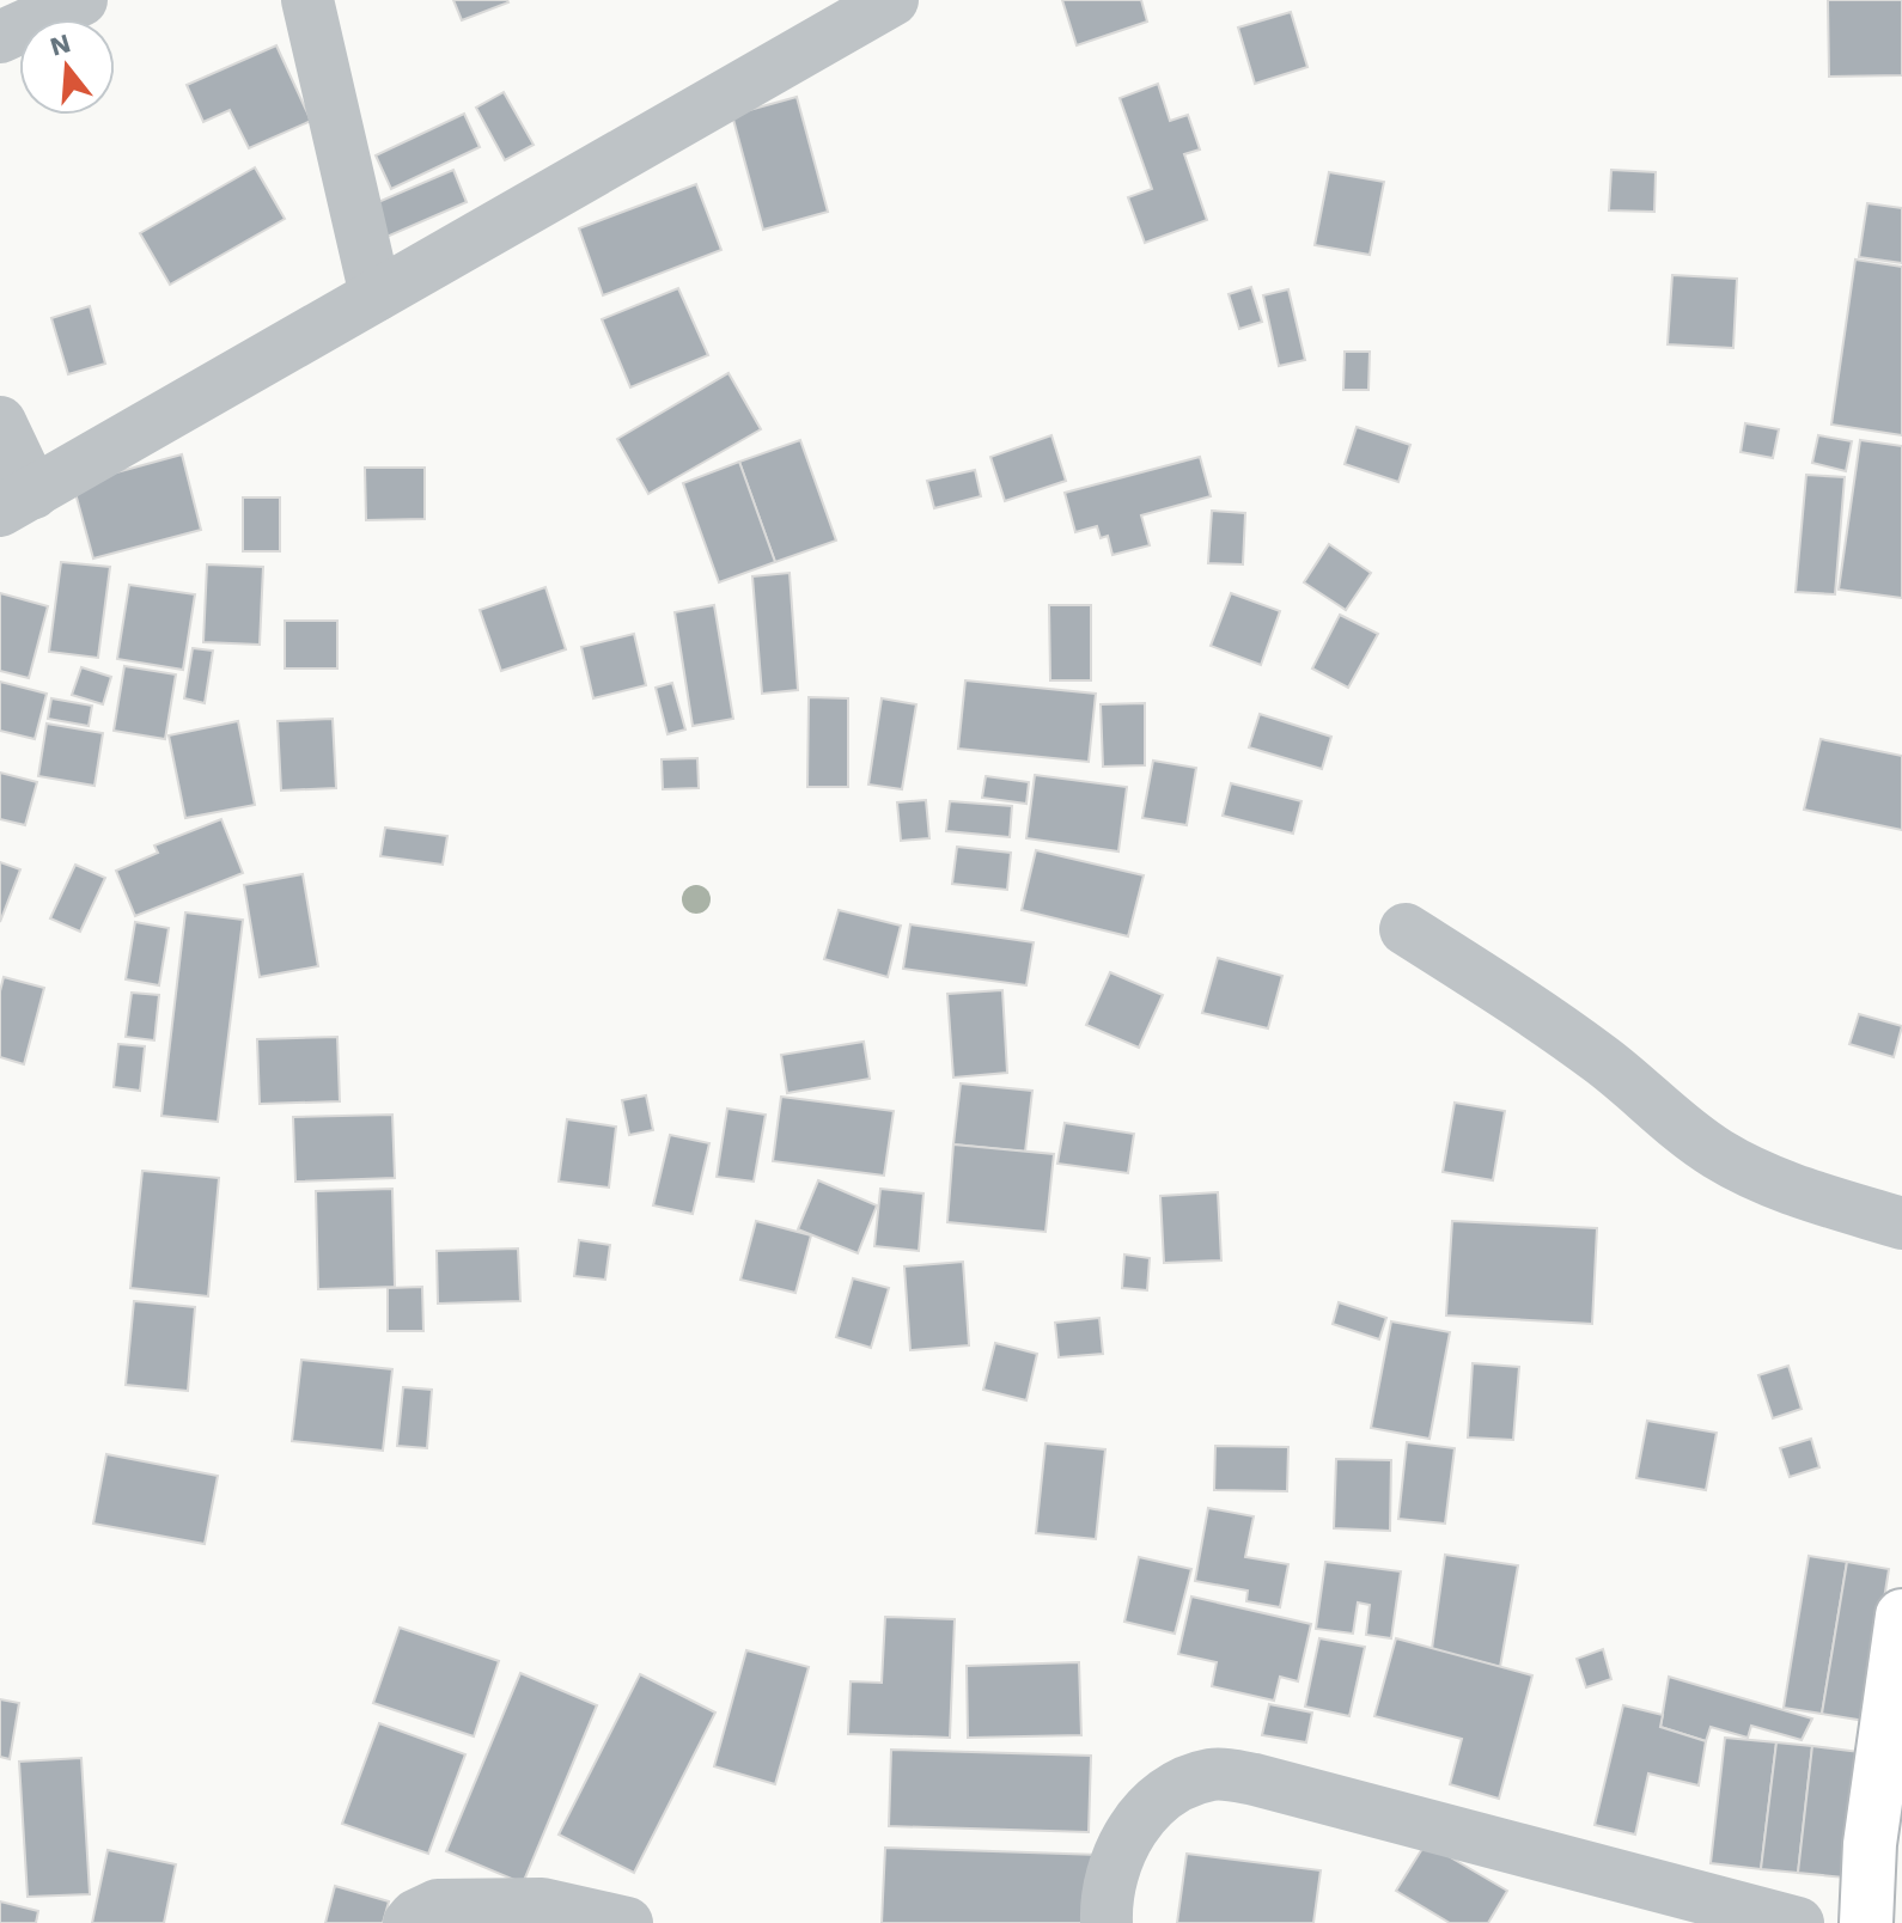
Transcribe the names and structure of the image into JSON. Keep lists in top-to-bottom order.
{
  "north": "top"
}
